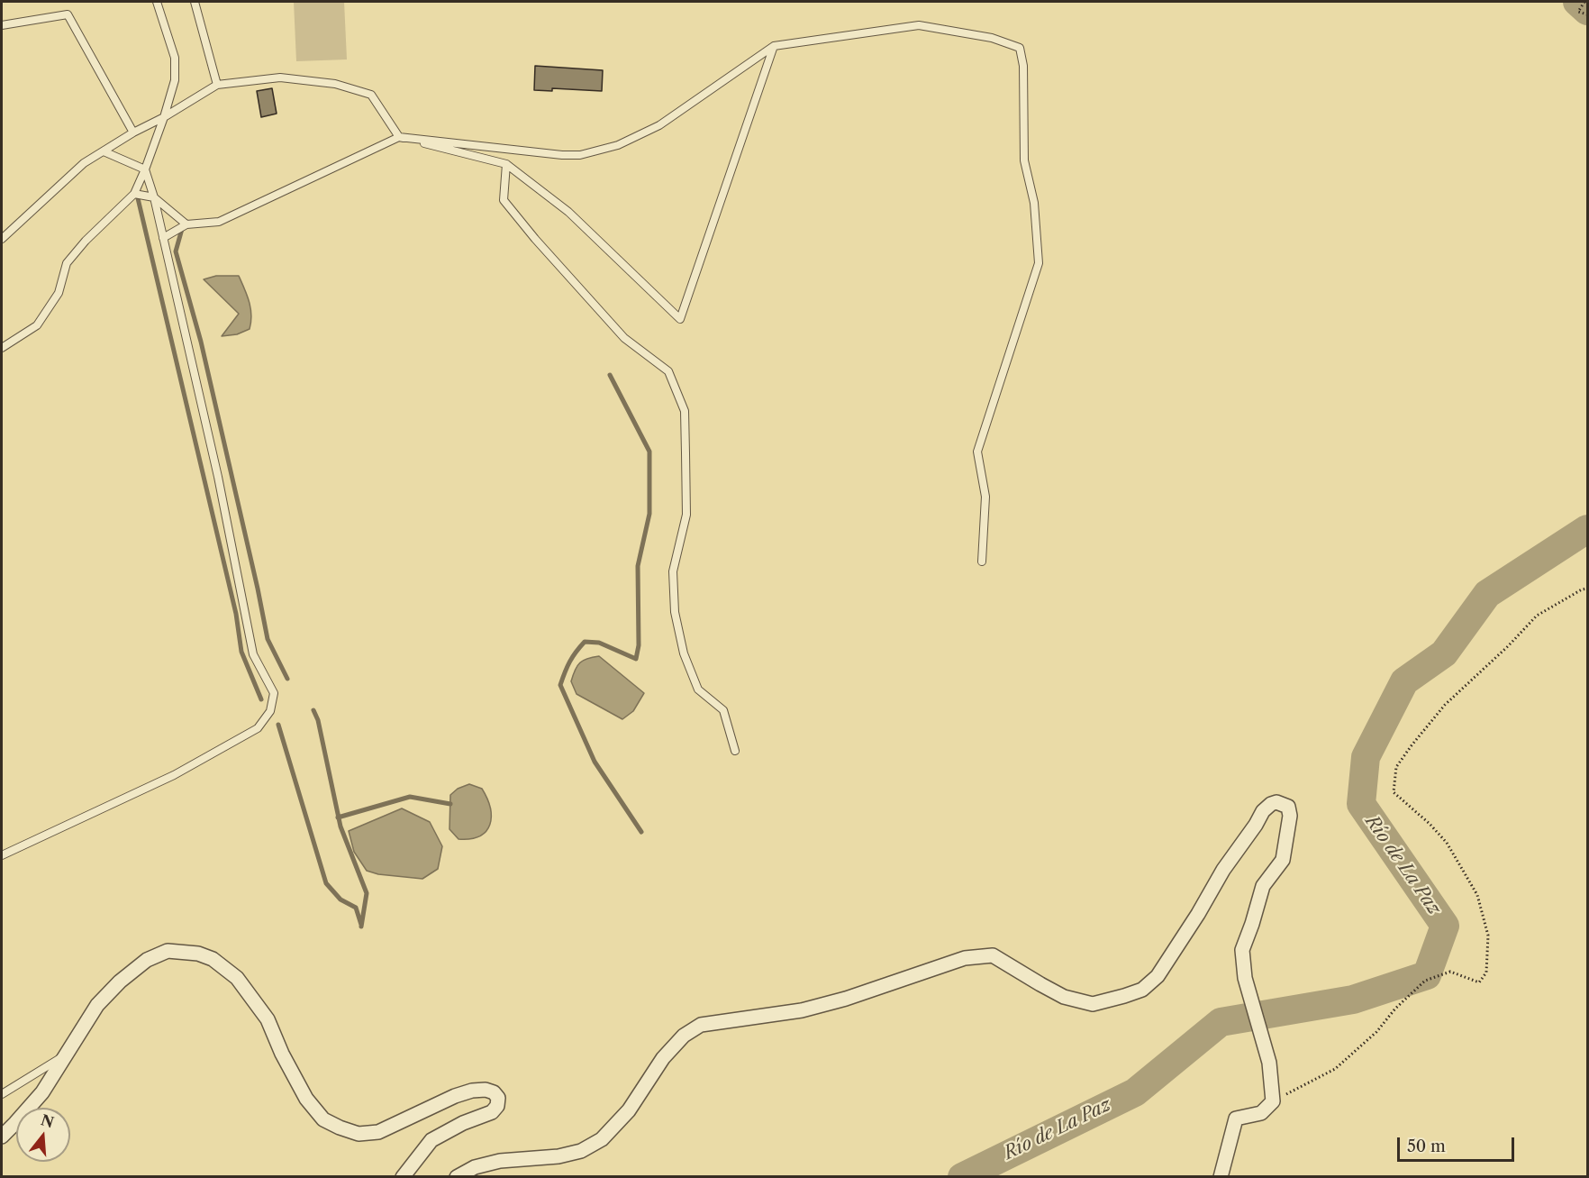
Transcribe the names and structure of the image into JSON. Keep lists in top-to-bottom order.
{
  "water": ["Río de La Paz"],
  "scale_bar": "50 m",
  "north": "top"
}
